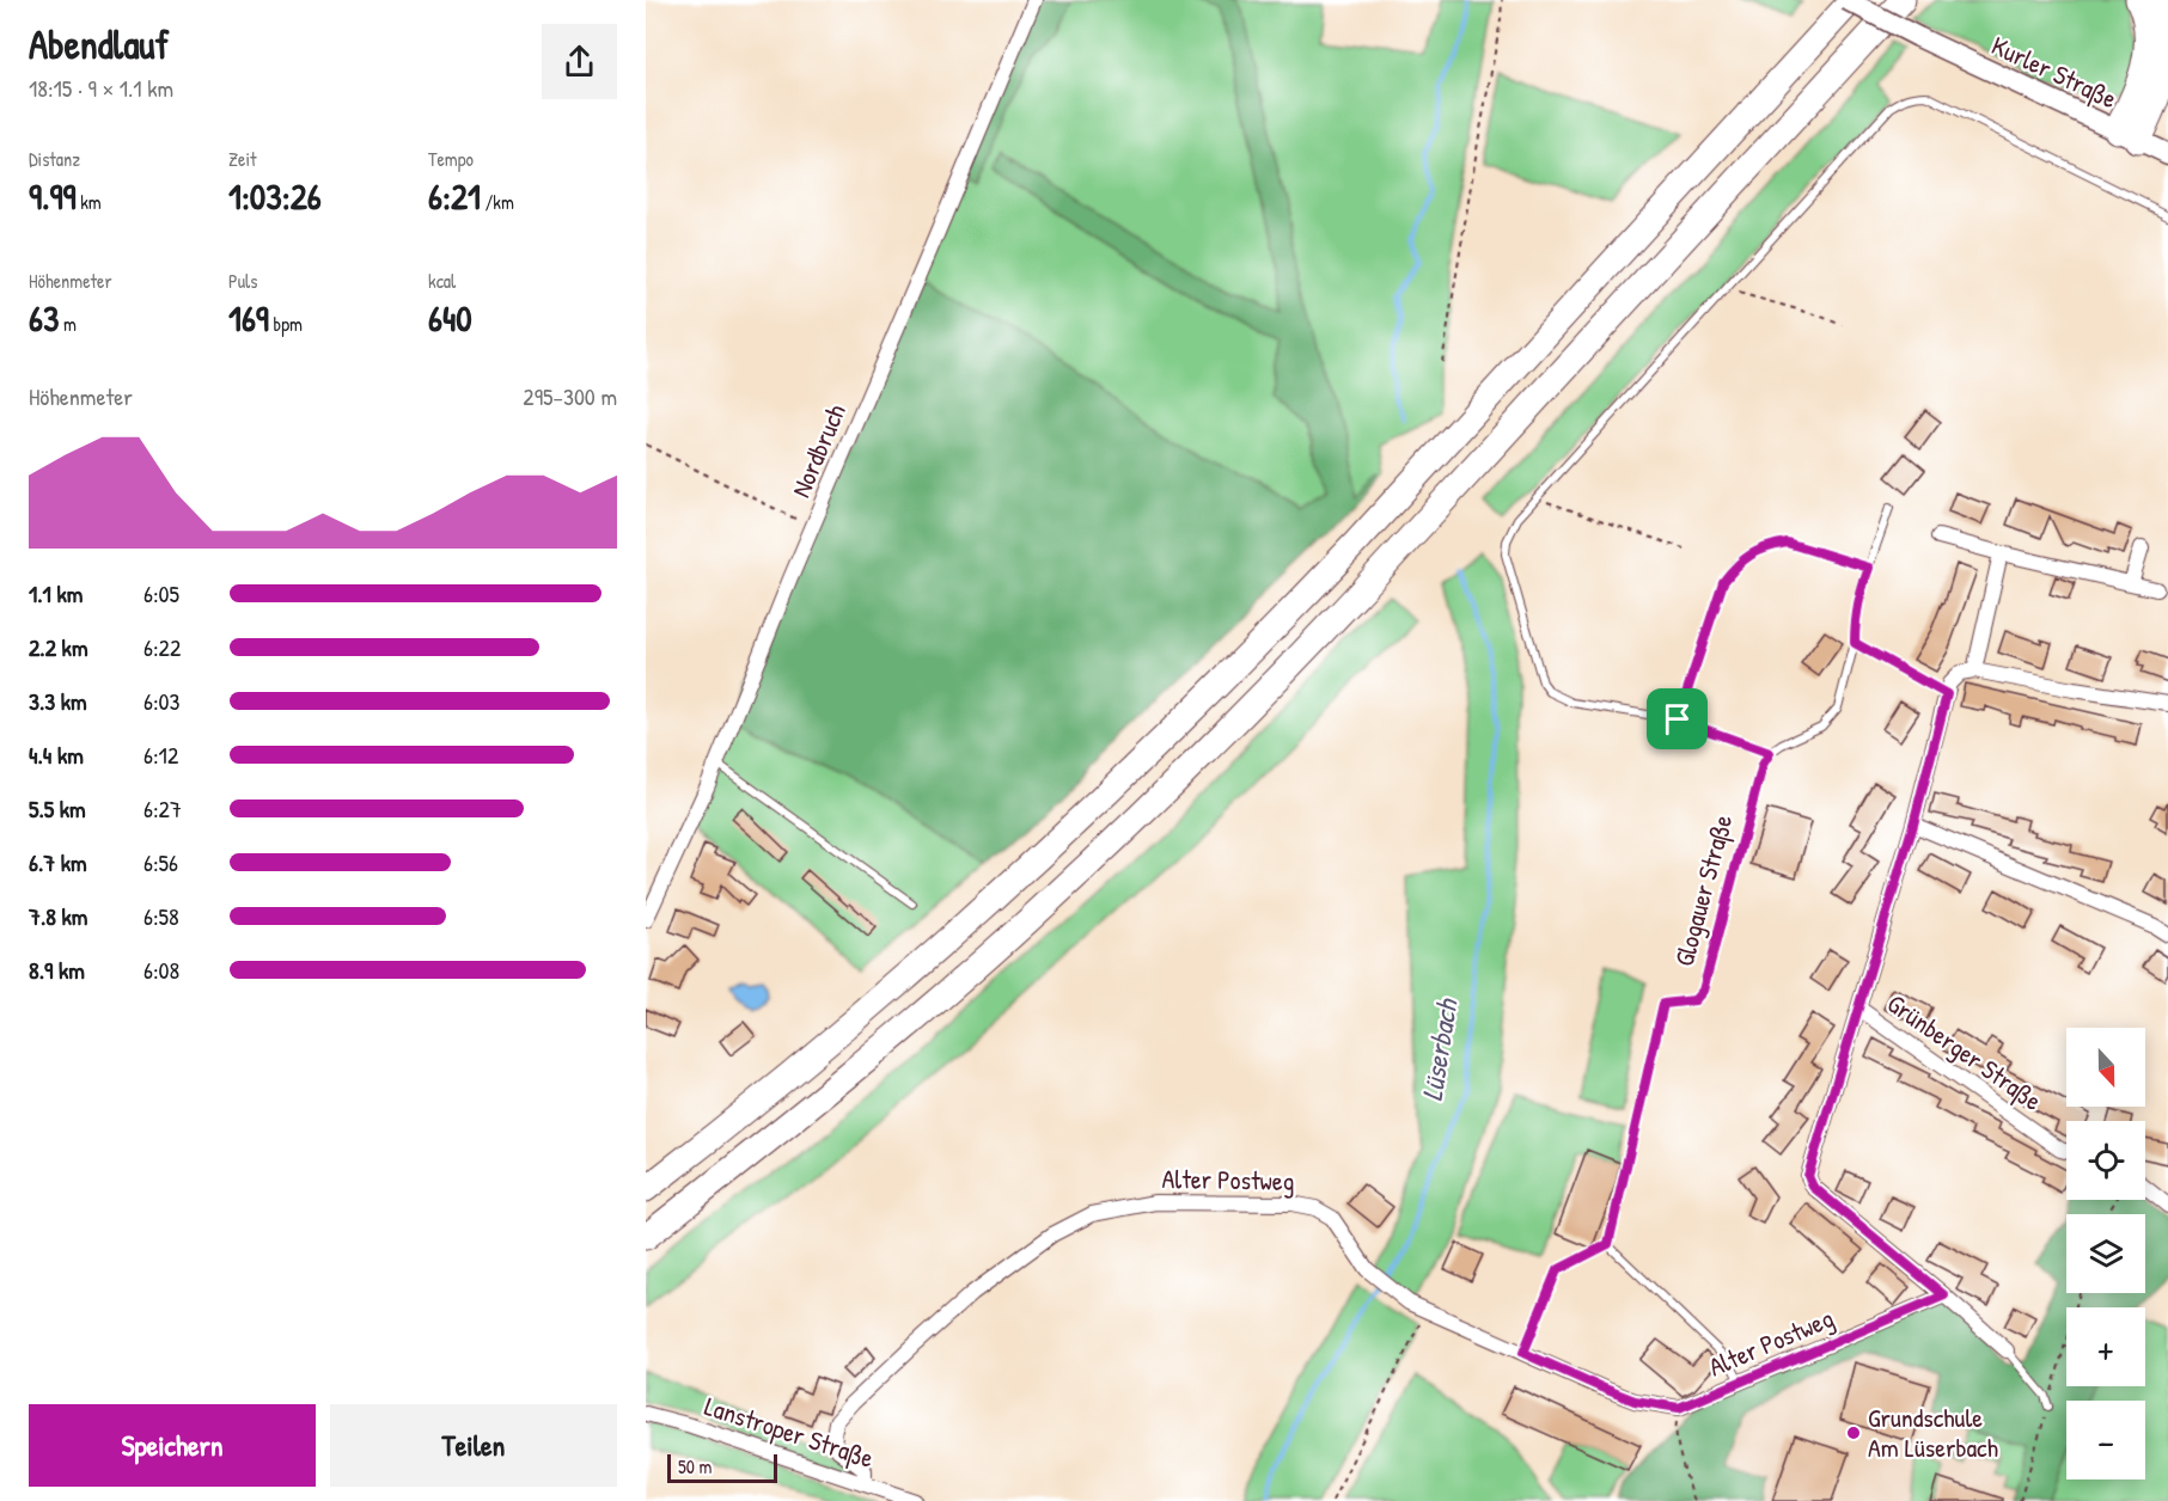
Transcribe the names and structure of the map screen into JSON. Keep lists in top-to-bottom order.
{
  "streets": {
    "main road": ["Kurler Straße"],
    "street": [
      "Nordbruch",
      "Grünberger Straße",
      "Alter Postweg",
      "Lanstroper Straße"
    ],
    "lane": ["Glogauer Straße"]
  },
  "crossings": [
    ["Alter Postweg", "Lanstroper Straße"]
  ],
  "water": ["Lüserbach"],
  "places": ["Grundschule Am Lüserbach"],
  "scale_bar": "50 m",
  "north": "bottom",
  "page": {
    "heading": ["Abendlauf", "18:15 · 9 × 1.1 km"],
    "stats": [
      ["Distanz", "9.99 km"],
      ["Zeit", "1:03:26"],
      ["Tempo", "6:21 /km"],
      ["Höhenmeter", "63 m"],
      ["Puls", "169 bpm"],
      ["kcal", "640"]
    ],
    "chart": ["Höhenmeter", "295–300 m"],
    "list": [
      {
        "name": "1.1 km",
        "note": "6:05"
      },
      {
        "name": "2.2 km",
        "note": "6:22"
      },
      {
        "name": "3.3 km",
        "note": "6:03"
      },
      {
        "name": "4.4 km",
        "note": "6:12"
      },
      {
        "name": "5.5 km",
        "note": "6:27"
      },
      {
        "name": "6.7 km",
        "note": "6:56"
      },
      {
        "name": "7.8 km",
        "note": "6:58"
      },
      {
        "name": "8.9 km",
        "note": "6:08"
      }
    ],
    "map_buttons": ["+", "−"],
    "buttons": ["Speichern", "Teilen"],
    "scale": "50 m"
  }
}
